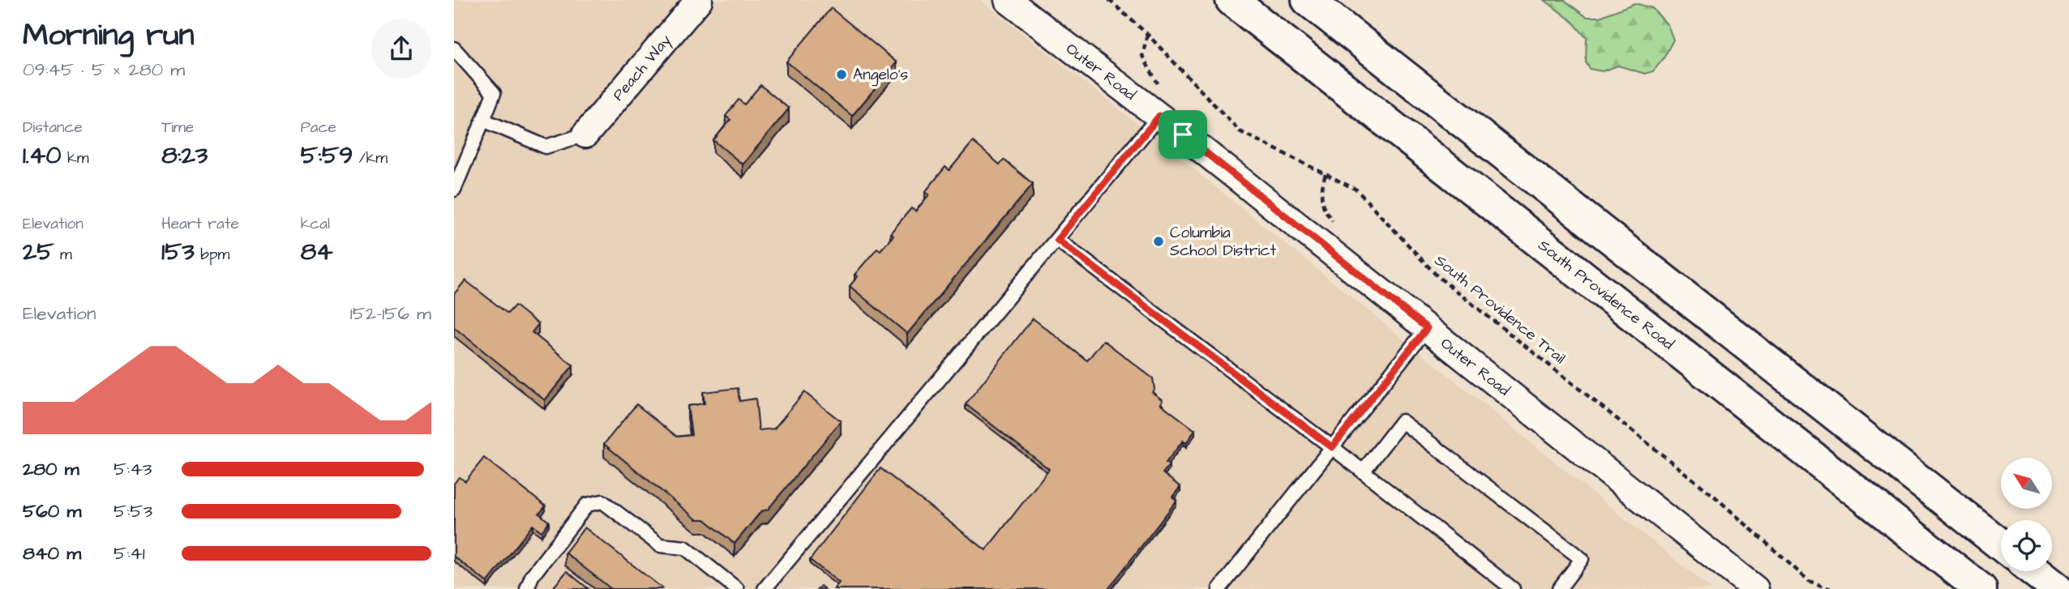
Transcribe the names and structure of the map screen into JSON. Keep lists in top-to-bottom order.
{
  "streets": {
    "main road": ["South Providence Road"],
    "street": ["Peach Way", "Outer Road"],
    "path": ["South Providence Trail"]
  },
  "places": ["Angelo's", "Columbia School District"],
  "north": "top left",
  "page": {
    "heading": ["Morning run", "09:45 · 5 × 280 m"],
    "stats": [
      ["Distance", "1.40 km"],
      ["Time", "8:23"],
      ["Pace", "5:59 /km"],
      ["Elevation", "25 m"],
      ["Heart rate", "153 bpm"],
      ["kcal", "84"]
    ],
    "chart": ["Elevation", "152–156 m"],
    "list": [
      {
        "name": "280 m",
        "note": "5:43"
      },
      {
        "name": "560 m",
        "note": "5:53"
      },
      {
        "name": "840 m",
        "note": "5:41"
      }
    ]
  }
}
